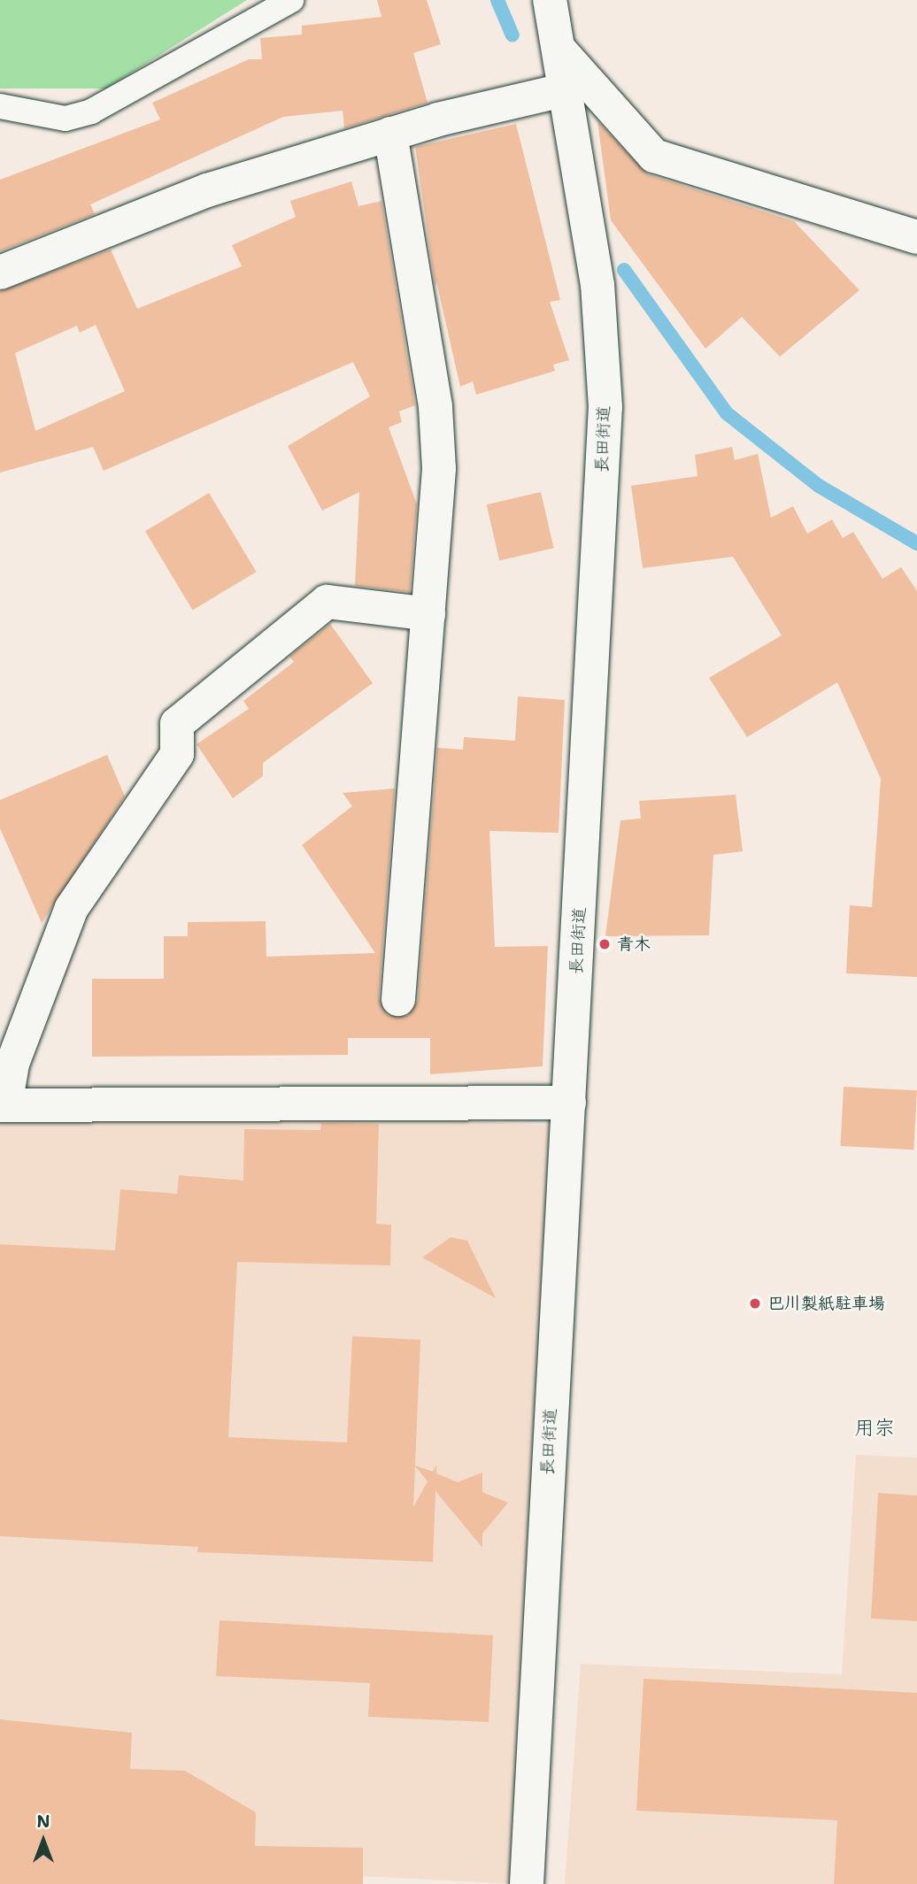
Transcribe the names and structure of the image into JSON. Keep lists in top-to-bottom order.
{
  "streets": {
    "street": ["長田街道"]
  },
  "districts": ["用宗"],
  "places": ["青木", "巴川製紙駐車場"],
  "north": "top"
}
